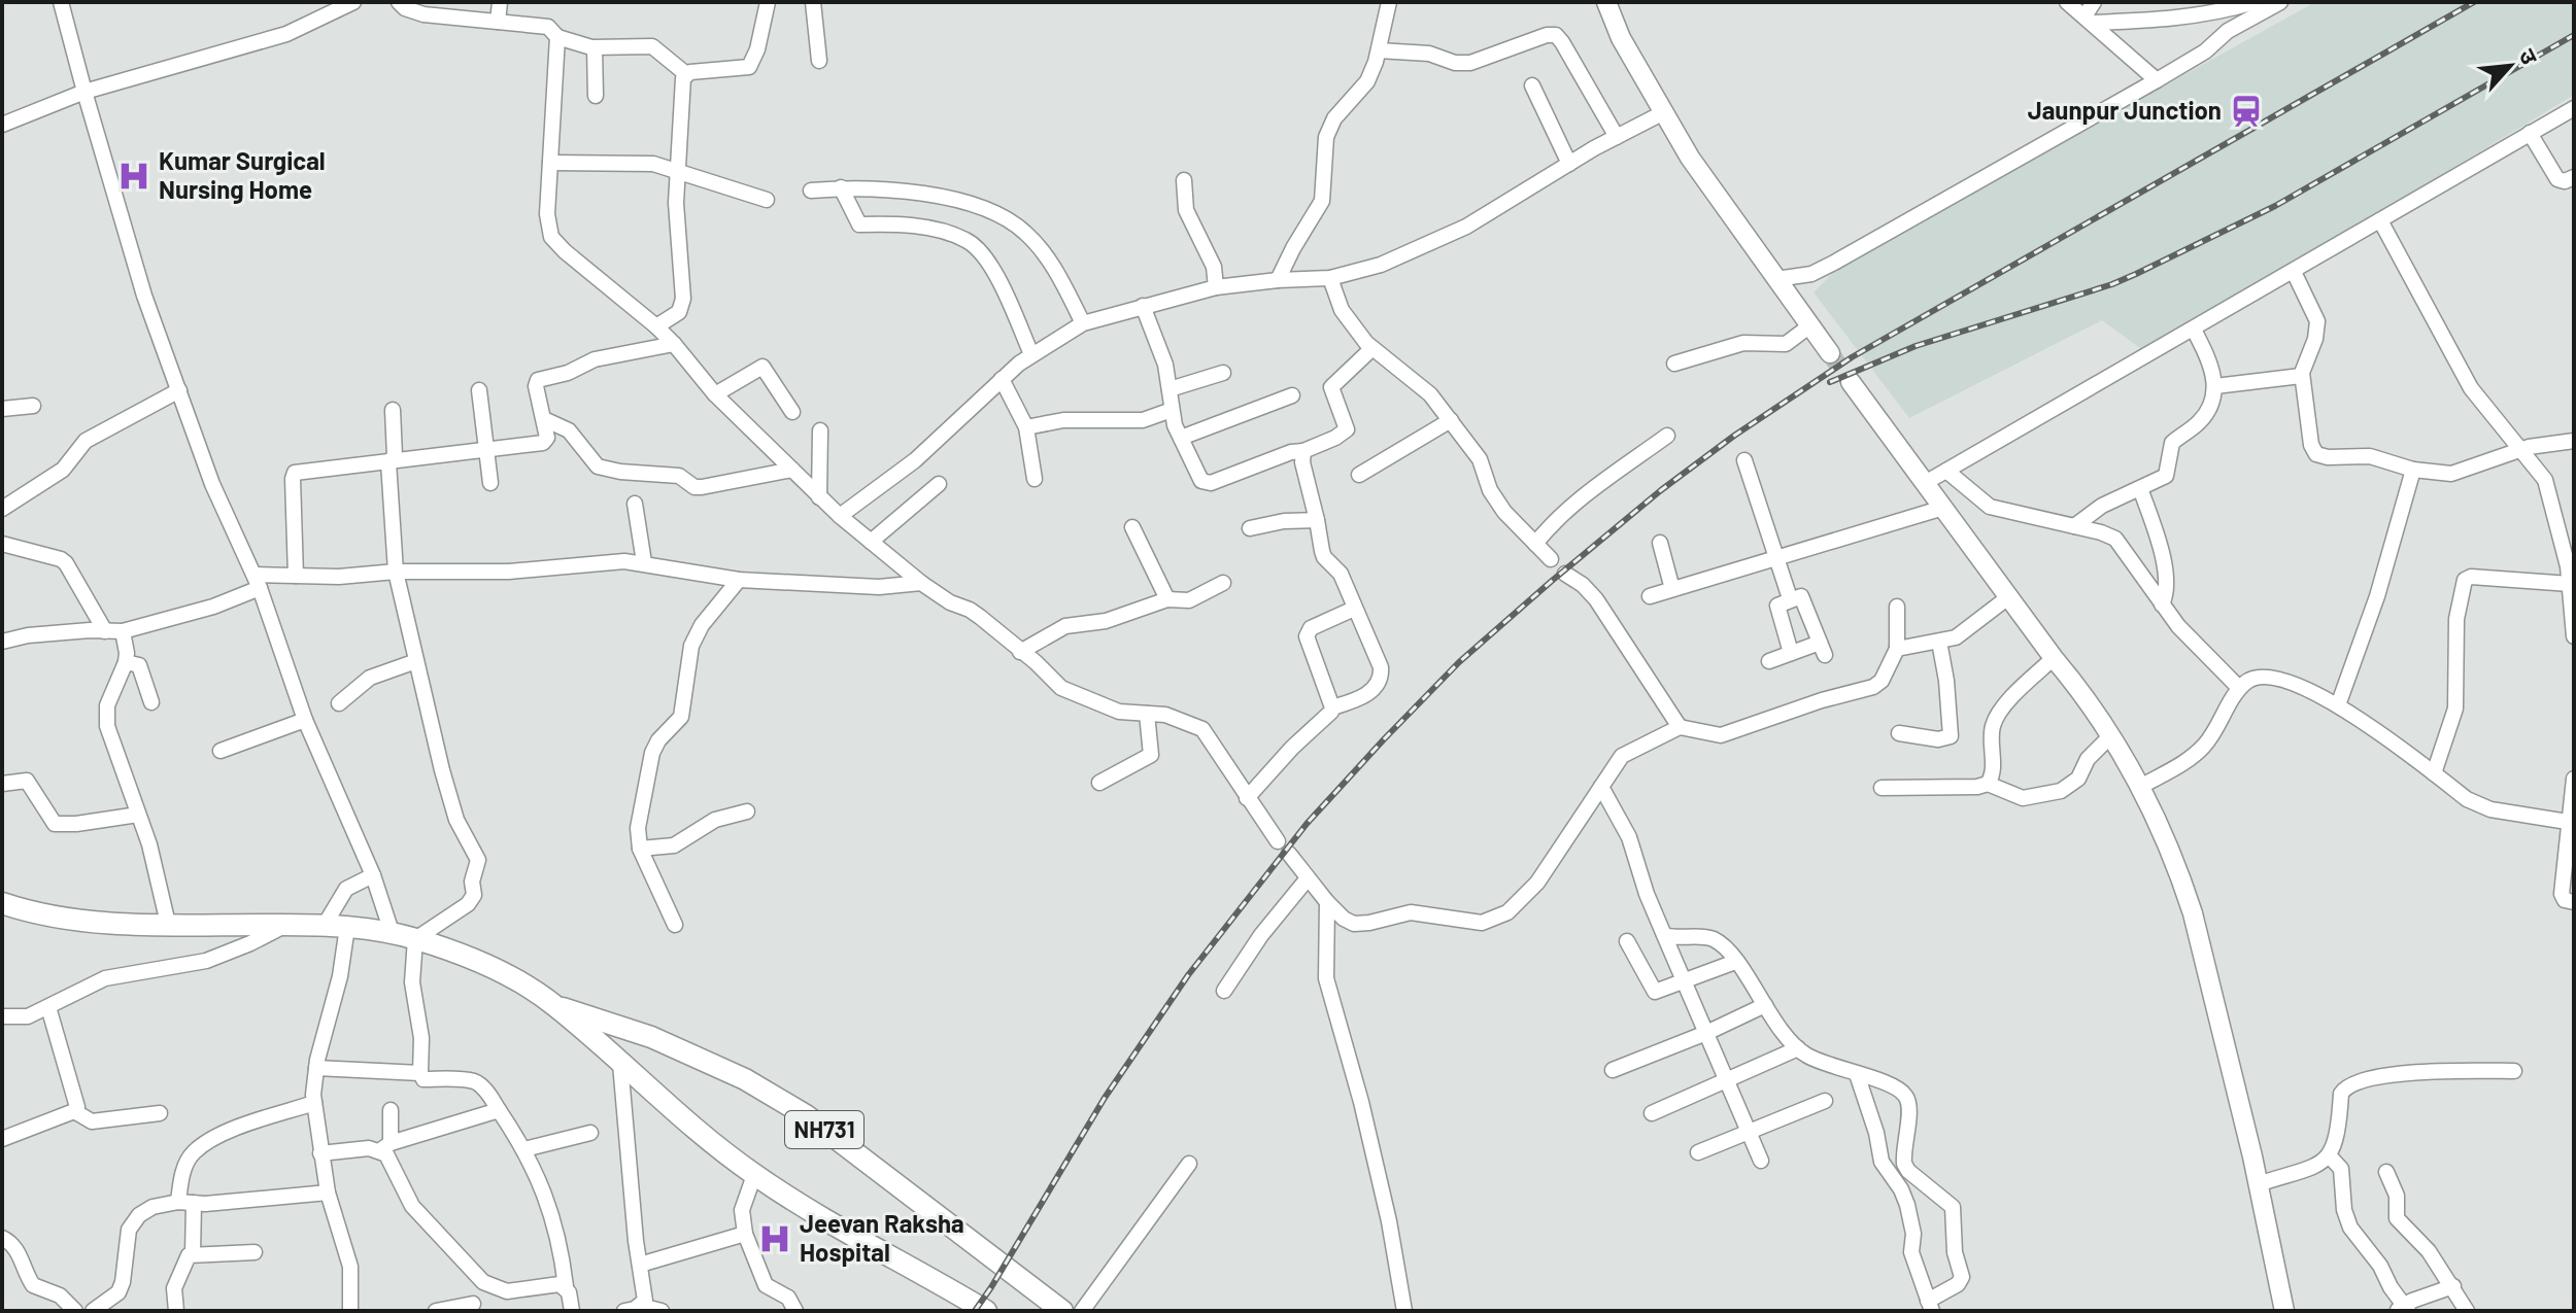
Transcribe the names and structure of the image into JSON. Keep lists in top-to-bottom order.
{
  "streets": {
    "highway": ["NH731"]
  },
  "places": {
    "station": ["Jaunpur Junction"],
    "hospital": ["Kumar Surgical Nursing Home", "Jeevan Raksha Hospital"]
  },
  "north": "top right"
}
